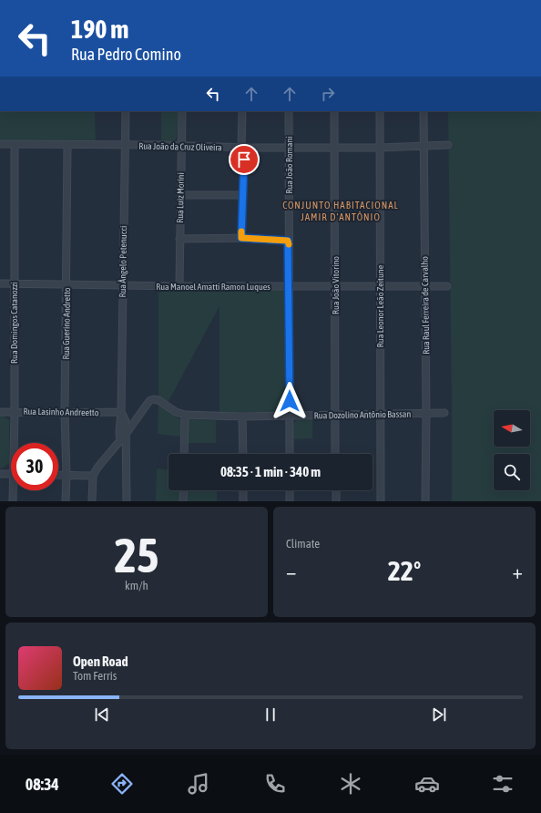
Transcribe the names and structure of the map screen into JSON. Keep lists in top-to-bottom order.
{
  "streets": {
    "street": [
      "Rua João da Cruz Oliveira",
      "Rua João Romani",
      "Rua Luiz Morini",
      "Rua Ângelo Petenucci",
      "Rua João Vitorino",
      "Rua Manoel Amatti Ramon Luques",
      "Rua Raul Ferreira de Carvalho",
      "Rua Leonor Leão Zeitune",
      "Rua Domingos Catanozzi",
      "Rua Guerino Andretto",
      "Rua Lasinho Andreetto",
      "Rua Dozolino Antônio Bassan"
    ]
  },
  "crossings": [
    ["Rua João da Cruz Oliveira", "Rua João Romani"],
    ["Rua João da Cruz Oliveira", "Rua Luiz Morini"],
    ["Rua João da Cruz Oliveira", "Rua Ângelo Petenucci"],
    ["Rua João da Cruz Oliveira", "Rua João Vitorino"],
    ["Rua João da Cruz Oliveira", "Rua Raul Ferreira de Carvalho"],
    ["Rua João da Cruz Oliveira", "Rua Leonor Leão Zeitune"],
    ["Rua João da Cruz Oliveira", "Rua Domingos Catanozzi"],
    ["Rua João da Cruz Oliveira", "Rua Guerino Andretto"],
    ["Rua João Romani", "Rua Manoel Amatti Ramon Luques"],
    ["Rua João Romani", "Rua Dozolino Antônio Bassan"],
    ["Rua Luiz Morini", "Rua Manoel Amatti Ramon Luques"],
    ["Rua Ângelo Petenucci", "Rua Manoel Amatti Ramon Luques"],
    ["Rua Ângelo Petenucci", "Rua Lasinho Andreetto"],
    ["Rua Ângelo Petenucci", "Rua Dozolino Antônio Bassan"],
    ["Rua João Vitorino", "Rua Manoel Amatti Ramon Luques"],
    ["Rua João Vitorino", "Rua Dozolino Antônio Bassan"],
    ["Rua Manoel Amatti Ramon Luques", "Rua Raul Ferreira de Carvalho"],
    ["Rua Manoel Amatti Ramon Luques", "Rua Leonor Leão Zeitune"],
    ["Rua Manoel Amatti Ramon Luques", "Rua Domingos Catanozzi"],
    ["Rua Manoel Amatti Ramon Luques", "Rua Guerino Andretto"],
    ["Rua Raul Ferreira de Carvalho", "Rua Dozolino Antônio Bassan"],
    ["Rua Leonor Leão Zeitune", "Rua Dozolino Antônio Bassan"],
    ["Rua Domingos Catanozzi", "Rua Lasinho Andreetto"],
    ["Rua Guerino Andretto", "Rua Lasinho Andreetto"]
  ],
  "districts": ["CONJUNTO HABITACIONAL JAMIR D'ANTÔNIO"],
  "north": "left",
  "page": {
    "turn": ["190 m", "Rua Pedro Comino"],
    "limit": "30",
    "trip": "08:35 · 1 min · 340 m",
    "tile": [
      ["25", "km/h"],
      "Climate"
    ],
    "heat": ["−", "22°", "+"],
    "song": ["Open Road", "Tom Ferris"],
    "tabs": "08:34"
  }
}
